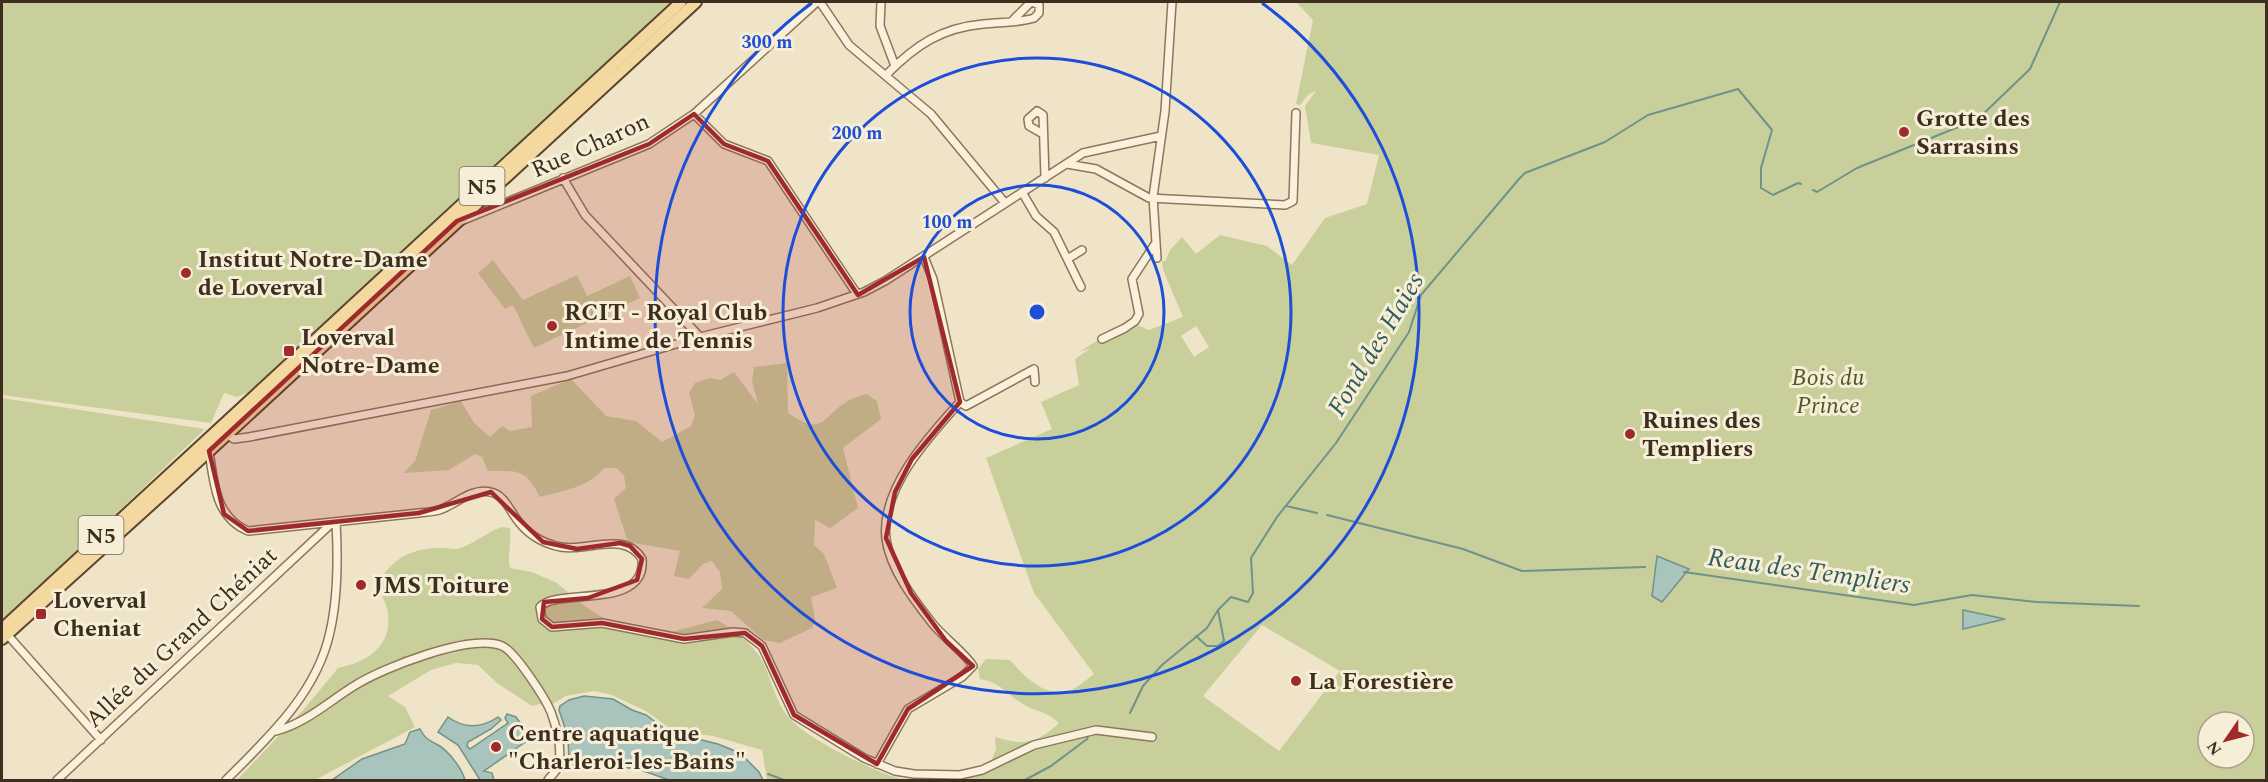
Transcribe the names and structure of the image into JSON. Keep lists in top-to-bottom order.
{
  "streets": {
    "main road": ["N5"],
    "street": ["Rue Charon", "Allée du Grand Chéniat"]
  },
  "crossings": [
    ["Rue Charon", "N5"]
  ],
  "water": ["Fond des Haies", "Reau des Templiers"],
  "parks": ["Bois du Prince"],
  "places": {
    "other": [
      "Grotte des Sarrasins",
      "Institut Notre-Dame de Loverval",
      "RCIT - Royal Club Intime de Tennis",
      "Ruines des Templiers",
      "JMS Toiture",
      "La Forestière",
      "Centre aquatique \"Charleroi-les-Bains\""
    ],
    "transit": ["Loverval Notre-Dame", "Loverval Cheniat"]
  },
  "north": "bottom left",
  "rings": ["300 m", "200 m", "100 m"]
}
